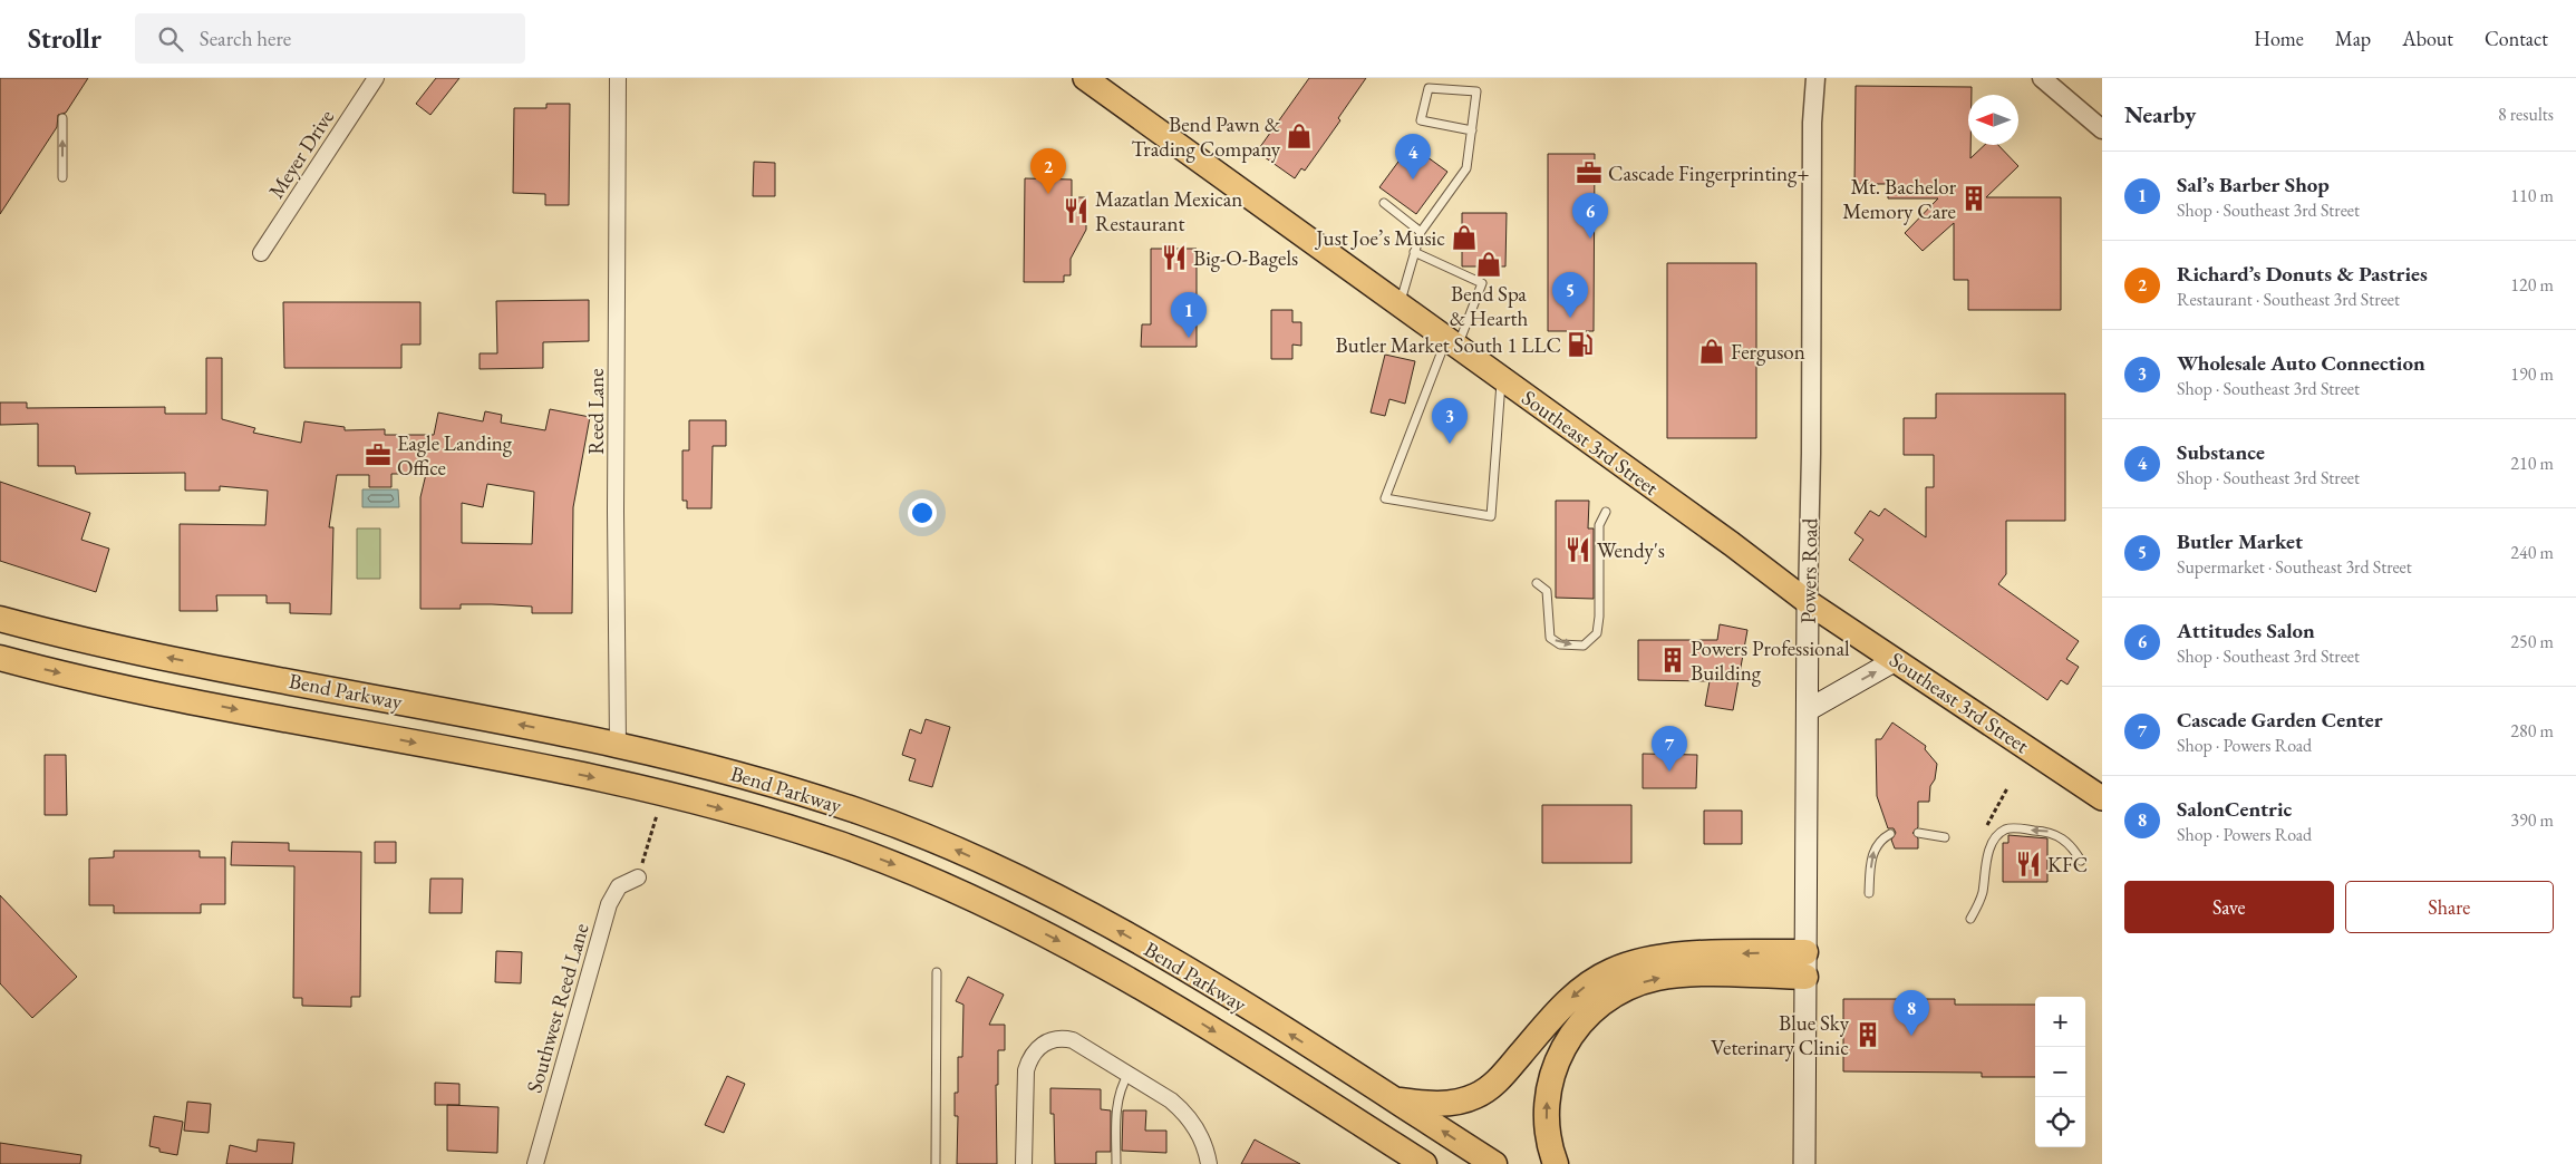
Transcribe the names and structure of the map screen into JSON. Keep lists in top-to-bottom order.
{
  "streets": {
    "highway": ["Bend Parkway"],
    "main road": ["Southeast 3rd Street", "Powers Road"],
    "street": ["Meyer Drive", "Reed Lane", "Southwest Reed Lane"]
  },
  "crossings": [
    ["Reed Lane", "Bend Parkway"],
    ["Southeast 3rd Street", "Powers Road"]
  ],
  "places": {
    "shop": [
      "Bend Pawn & Trading Company",
      "Just Joe’s Music",
      "Bend Spa & Hearth",
      "Ferguson"
    ],
    "office": ["Cascade Fingerprinting+", "Eagle Landing Office"],
    "building": ["Mt. Bachelor Memory Care", "Powers Professional Building", "Blue Sky Veterinary Clinic"],
    "restaurant": [
      "Mazatlan Mexican Restaurant",
      "Big-O-Bagels",
      "Wendy's",
      "KFC"
    ],
    "fuel station": ["Butler Market South 1 LLC"]
  },
  "north": "left",
  "page": {
    "header": "Strollr",
    "search": "Search here",
    "nav": [
      "Home",
      "Map",
      "About",
      "Contact"
    ],
    "heading": ["Nearby", "8 results"],
    "pins": [
      "4",
      "2",
      "6",
      "5",
      "1",
      "3",
      "7",
      "8"
    ],
    "list": [
      {
        "mark": "1",
        "name": "Sal’s Barber Shop",
        "note": "Shop · Southeast 3rd Street",
        "value": "110 m"
      },
      {
        "mark": "2",
        "name": "Richard’s Donuts & Pastries",
        "note": "Restaurant · Southeast 3rd Street",
        "value": "120 m"
      },
      {
        "mark": "3",
        "name": "Wholesale Auto Connection",
        "note": "Shop · Southeast 3rd Street",
        "value": "190 m"
      },
      {
        "mark": "4",
        "name": "Substance",
        "note": "Shop · Southeast 3rd Street",
        "value": "210 m"
      },
      {
        "mark": "5",
        "name": "Butler Market",
        "note": "Supermarket · Southeast 3rd Street",
        "value": "240 m"
      },
      {
        "mark": "6",
        "name": "Attitudes Salon",
        "note": "Shop · Southeast 3rd Street",
        "value": "250 m"
      },
      {
        "mark": "7",
        "name": "Cascade Garden Center",
        "note": "Shop · Powers Road",
        "value": "280 m"
      },
      {
        "mark": "8",
        "name": "SalonCentric",
        "note": "Shop · Powers Road",
        "value": "390 m"
      }
    ],
    "buttons": ["Save", "Share"],
    "map_buttons": ["+", "−"]
  }
}
